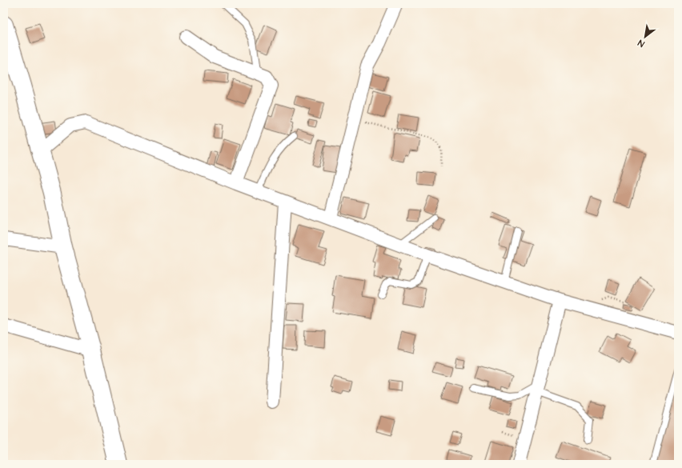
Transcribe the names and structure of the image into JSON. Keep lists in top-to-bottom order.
{
  "north": "bottom left"
}
